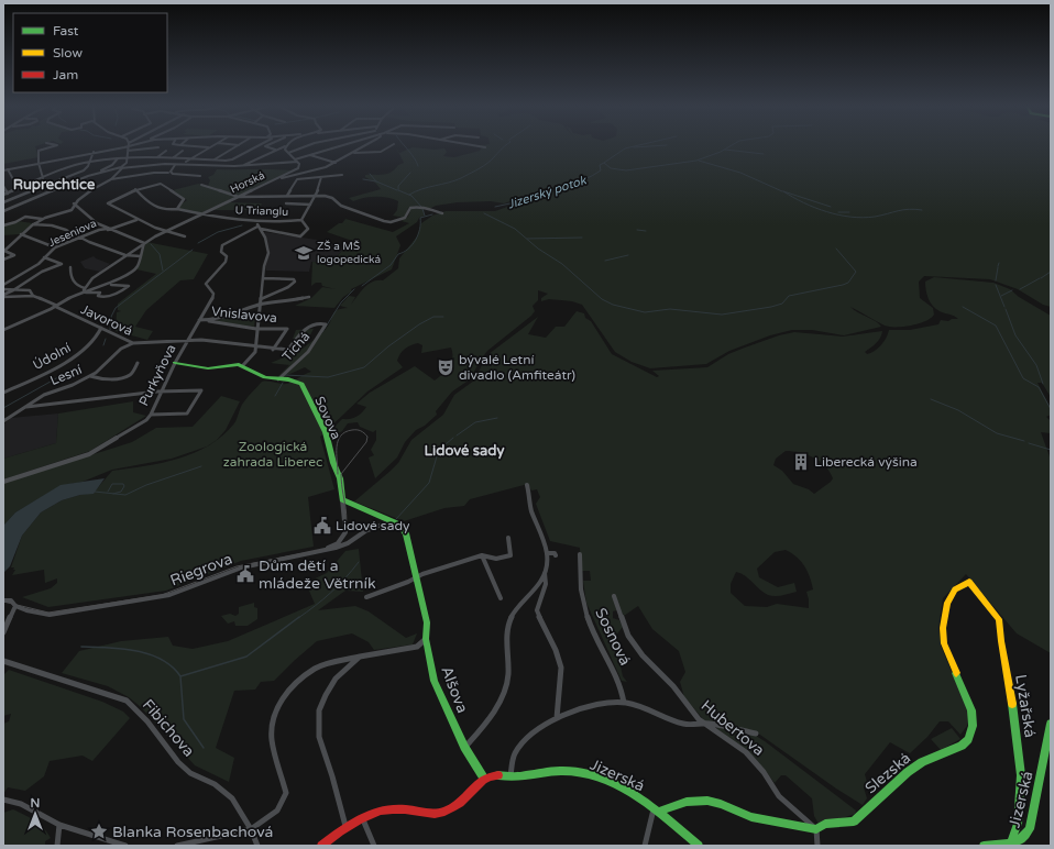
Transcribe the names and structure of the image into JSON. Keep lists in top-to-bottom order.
{
  "streets": {
    "street": [
      "Horská",
      "U Trianglu",
      "Jeseniova",
      "Vnislavova",
      "Javorová",
      "Tichá",
      "Údolní",
      "Lesní",
      "Purkyňova",
      "Sovova",
      "Riegrova",
      "Sosnová",
      "Alšova",
      "Lyžařská",
      "Fibichova",
      "Hubertova",
      "Slezská",
      "Jizerská"
    ]
  },
  "crossings": [
    ["Horská", "U Trianglu"],
    ["Horská", "Javorová"],
    ["U Trianglu", "Purkyňova"],
    ["Vnislavova", "Javorová"],
    ["Vnislavova", "Tichá"],
    ["Vnislavova", "Purkyňova"],
    ["Javorová", "Tichá"],
    ["Javorová", "Údolní"],
    ["Javorová", "Lesní"],
    ["Javorová", "Purkyňova"],
    ["Tichá", "Sovova"],
    ["Riegrova", "Alšova"],
    ["Alšova", "Jizerská"],
    ["Lyžařská", "Slezská"],
    ["Lyžařská", "Jizerská"],
    ["Hubertova", "Slezská"],
    ["Slezská", "Jizerská"]
  ],
  "districts": ["Ruprechtice", "Lidové sady"],
  "water": ["Jizerský potok"],
  "parks": ["Zoologická zahrada Liberec"],
  "places": {
    "school or university": ["ZŠ a MŠ logopedická"],
    "theatre": ["bývalé Letní divadlo (Amfiteátr)"],
    "building": ["Liberecká výšina"],
    "public building": ["Lidové sady", "Dům dětí a mládeže Větrník"],
    "place": ["Blanka Rosenbachová"]
  },
  "legend": ["Fast", "Slow", "Jam"],
  "north": "top"
}
